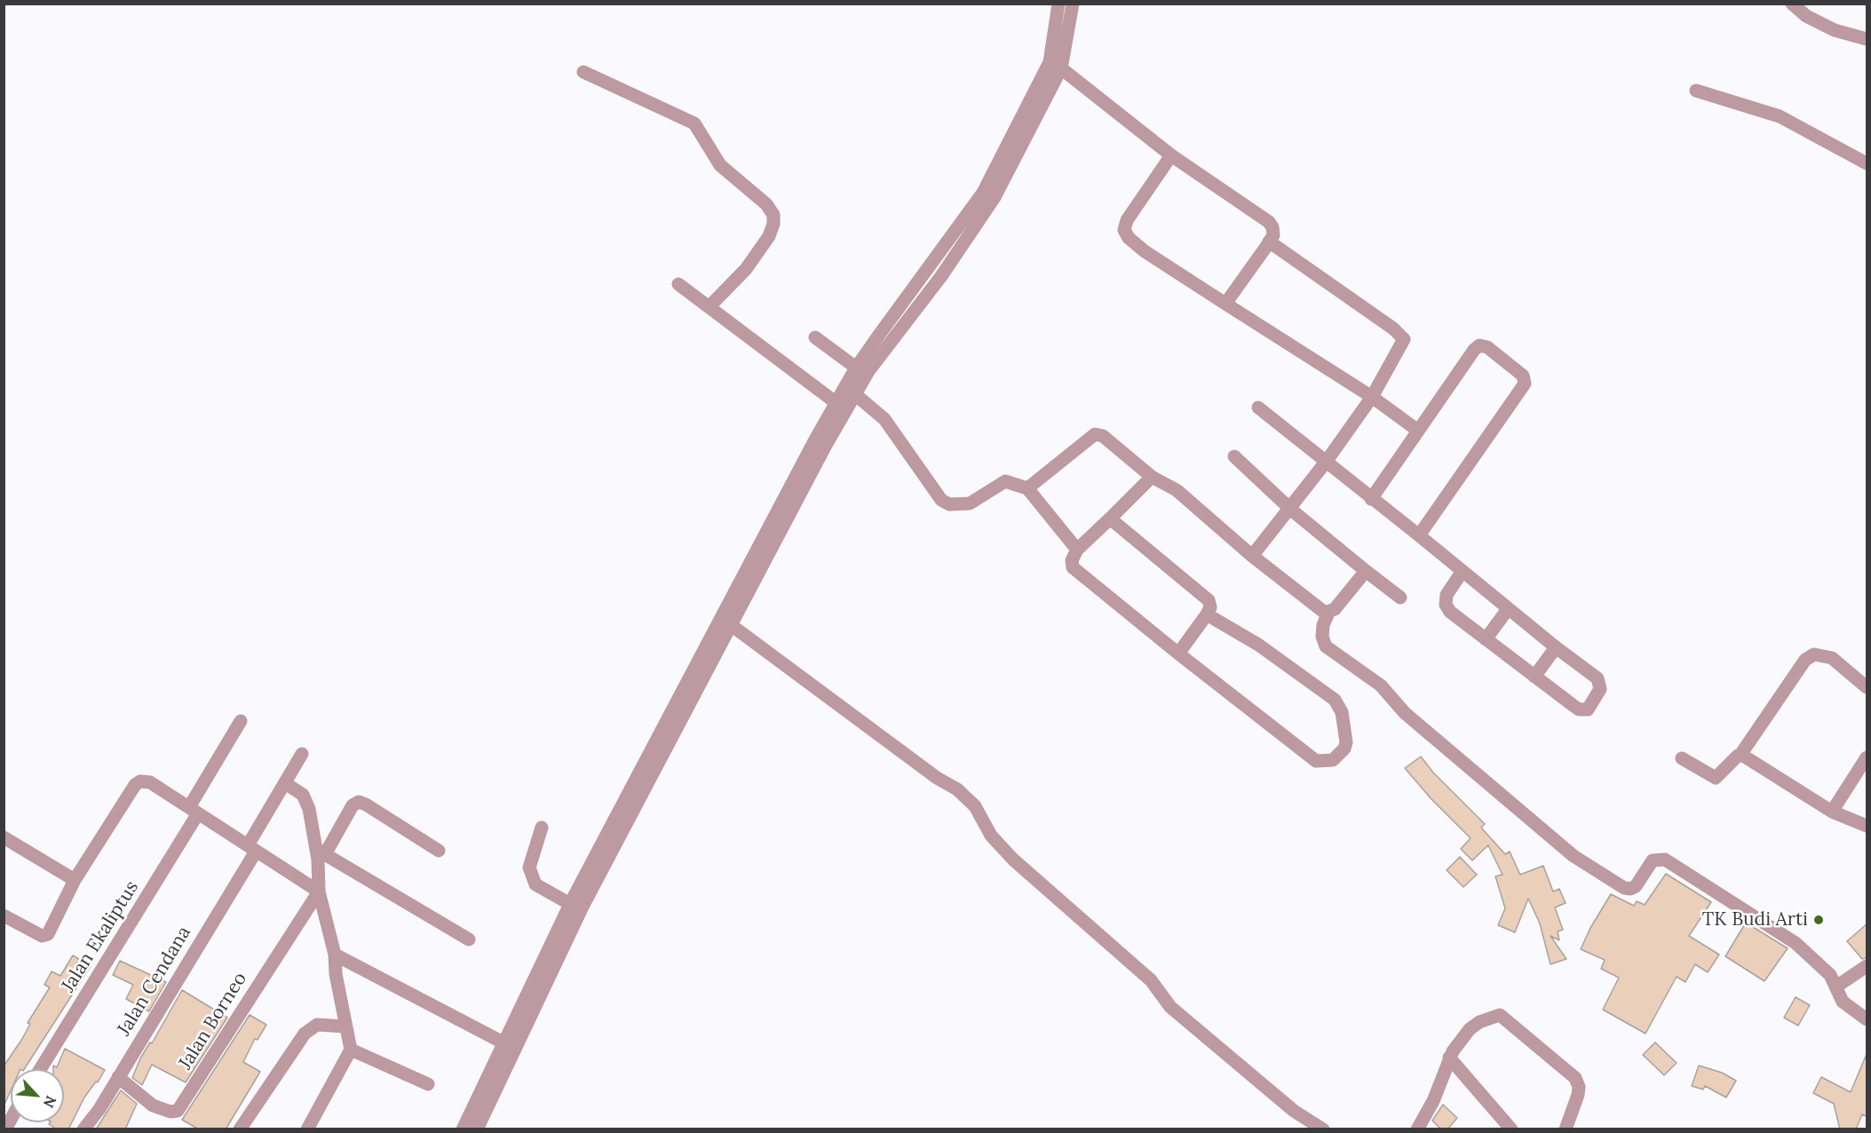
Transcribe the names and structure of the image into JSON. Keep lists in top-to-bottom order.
{
  "streets": {
    "street": ["Jalan Ekaliptus", "Jalan Cendana", "Jalan Borneo"]
  },
  "crossings": [
    ["Jalan Cendana", "Jalan Borneo"]
  ],
  "places": ["TK Budi Arti"],
  "north": "bottom right"
}
